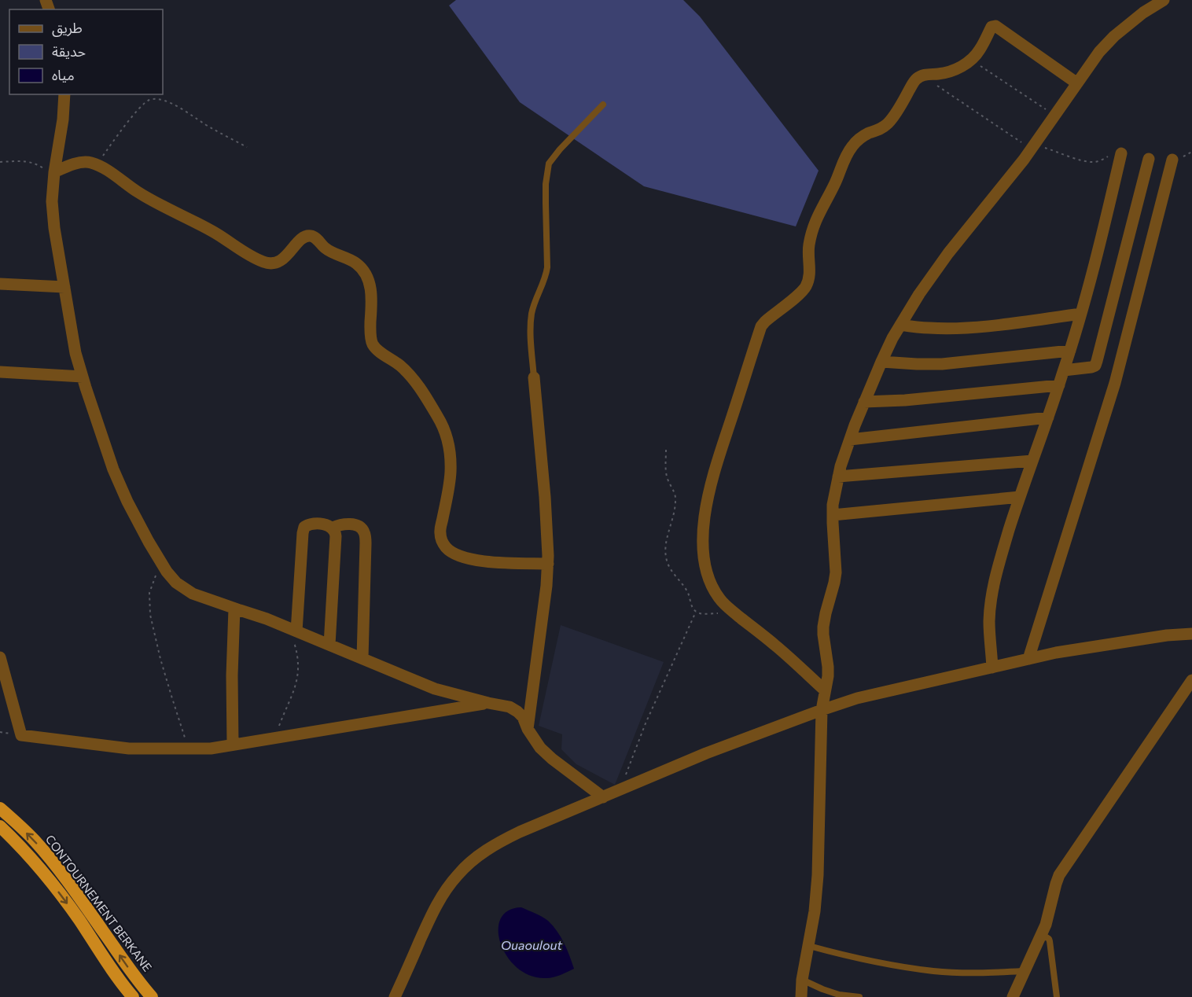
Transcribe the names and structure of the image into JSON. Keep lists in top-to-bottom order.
{
  "streets": {
    "highway": ["CONTOURNEMENT BERKANE"]
  },
  "water": ["Ouaoulout"],
  "legend": ["طريق", "حديقة", "مياه"]
}
